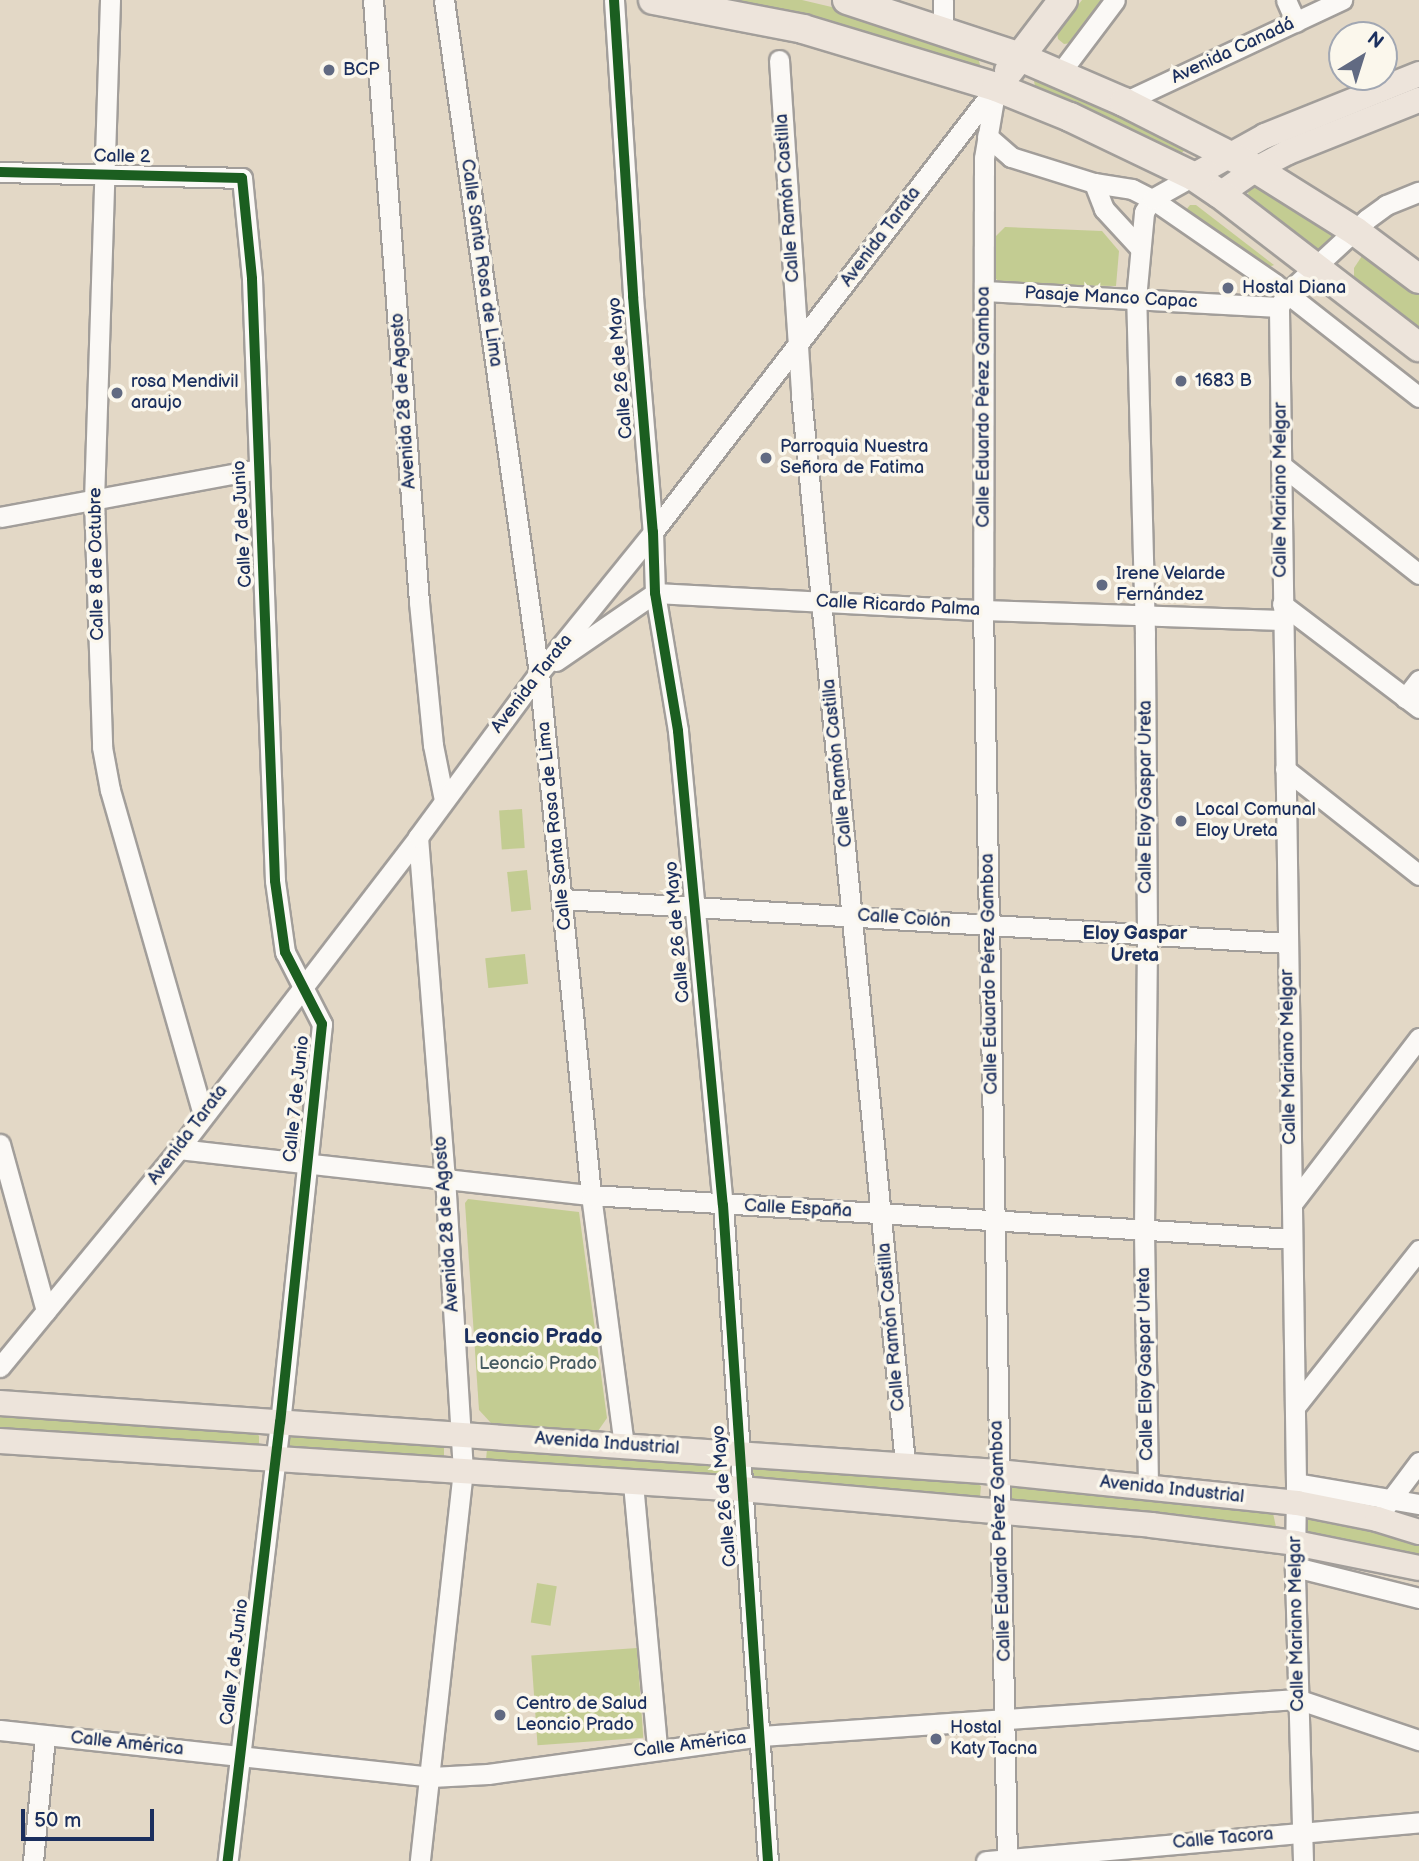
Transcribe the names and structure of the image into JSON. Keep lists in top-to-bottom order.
{
  "streets": {
    "highway": ["Avenida Tarata"],
    "main road": ["Avenida Industrial"],
    "street": [
      "Avenida Canadá",
      "Calle 2",
      "Calle Ramón Castilla",
      "Calle Santa Rosa de Lima",
      "Pasaje Manco Capac",
      "Calle 26 de Mayo",
      "Avenida 28 de Agosto",
      "Calle Eduardo Pérez Gamboa",
      "Calle Mariano Melgar",
      "Calle 7 de Junio",
      "Calle 8 de Octubre",
      "Calle Ricardo Palma",
      "Calle Eloy Gaspar Ureta",
      "Calle Colón",
      "Calle España",
      "Calle América",
      "Calle Tacora"
    ]
  },
  "crossings": [
    ["Calle 2", "Calle 7 de Junio"],
    ["Calle 2", "Calle 8 de Octubre"],
    ["Calle Ramón Castilla", "Avenida Tarata"],
    ["Calle Ramón Castilla", "Calle Ricardo Palma"],
    ["Calle Ramón Castilla", "Calle Colón"],
    ["Calle Ramón Castilla", "Calle España"],
    ["Calle Ramón Castilla", "Avenida Industrial"],
    ["Avenida Tarata", "Calle Santa Rosa de Lima"],
    ["Avenida Tarata", "Calle 26 de Mayo"],
    ["Avenida Tarata", "Avenida 28 de Agosto"],
    ["Avenida Tarata", "Calle Eduardo Pérez Gamboa"],
    ["Avenida Tarata", "Calle 7 de Junio"],
    ["Avenida Tarata", "Calle 8 de Octubre"],
    ["Avenida Tarata", "Calle España"],
    ["Calle Santa Rosa de Lima", "Calle Colón"],
    ["Calle Santa Rosa de Lima", "Calle España"],
    ["Calle Santa Rosa de Lima", "Avenida Industrial"],
    ["Pasaje Manco Capac", "Calle Eduardo Pérez Gamboa"],
    ["Pasaje Manco Capac", "Calle Mariano Melgar"],
    ["Pasaje Manco Capac", "Calle Eloy Gaspar Ureta"],
    ["Calle 26 de Mayo", "Calle Ricardo Palma"],
    ["Calle 26 de Mayo", "Calle Colón"],
    ["Calle 26 de Mayo", "Calle España"],
    ["Calle 26 de Mayo", "Avenida Industrial"],
    ["Calle 26 de Mayo", "Calle América"],
    ["Avenida 28 de Agosto", "Calle España"],
    ["Avenida 28 de Agosto", "Avenida Industrial"],
    ["Avenida 28 de Agosto", "Calle América"],
    ["Calle Eduardo Pérez Gamboa", "Calle Ricardo Palma"],
    ["Calle Eduardo Pérez Gamboa", "Calle Colón"],
    ["Calle Eduardo Pérez Gamboa", "Calle España"],
    ["Calle Eduardo Pérez Gamboa", "Avenida Industrial"],
    ["Calle Eduardo Pérez Gamboa", "Calle América"],
    ["Calle Eduardo Pérez Gamboa", "Calle Tacora"],
    ["Calle Mariano Melgar", "Calle Ricardo Palma"],
    ["Calle Mariano Melgar", "Calle Colón"],
    ["Calle Mariano Melgar", "Calle España"],
    ["Calle Mariano Melgar", "Avenida Industrial"],
    ["Calle Mariano Melgar", "Calle América"],
    ["Calle Mariano Melgar", "Calle Tacora"],
    ["Calle 7 de Junio", "Calle España"],
    ["Calle 7 de Junio", "Avenida Industrial"],
    ["Calle 7 de Junio", "Calle América"],
    ["Calle Ricardo Palma", "Calle Eloy Gaspar Ureta"],
    ["Calle Eloy Gaspar Ureta", "Calle Colón"],
    ["Calle Eloy Gaspar Ureta", "Calle España"],
    ["Calle Eloy Gaspar Ureta", "Avenida Industrial"]
  ],
  "districts": ["Eloy Gaspar Ureta", "Leoncio Prado"],
  "parks": ["Leoncio Prado"],
  "places": [
    "BCP",
    "Hostal Diana",
    "1683 B",
    "rosa Mendivil araujo",
    "Parroquia Nuestra Señora de Fatima",
    "Irene Velarde Fernández",
    "Local Comunal Eloy Ureta",
    "Centro de Salud Leoncio Prado",
    "Hostal Katy Tacna"
  ],
  "scale_bar": "50 m",
  "north": "top right"
}
